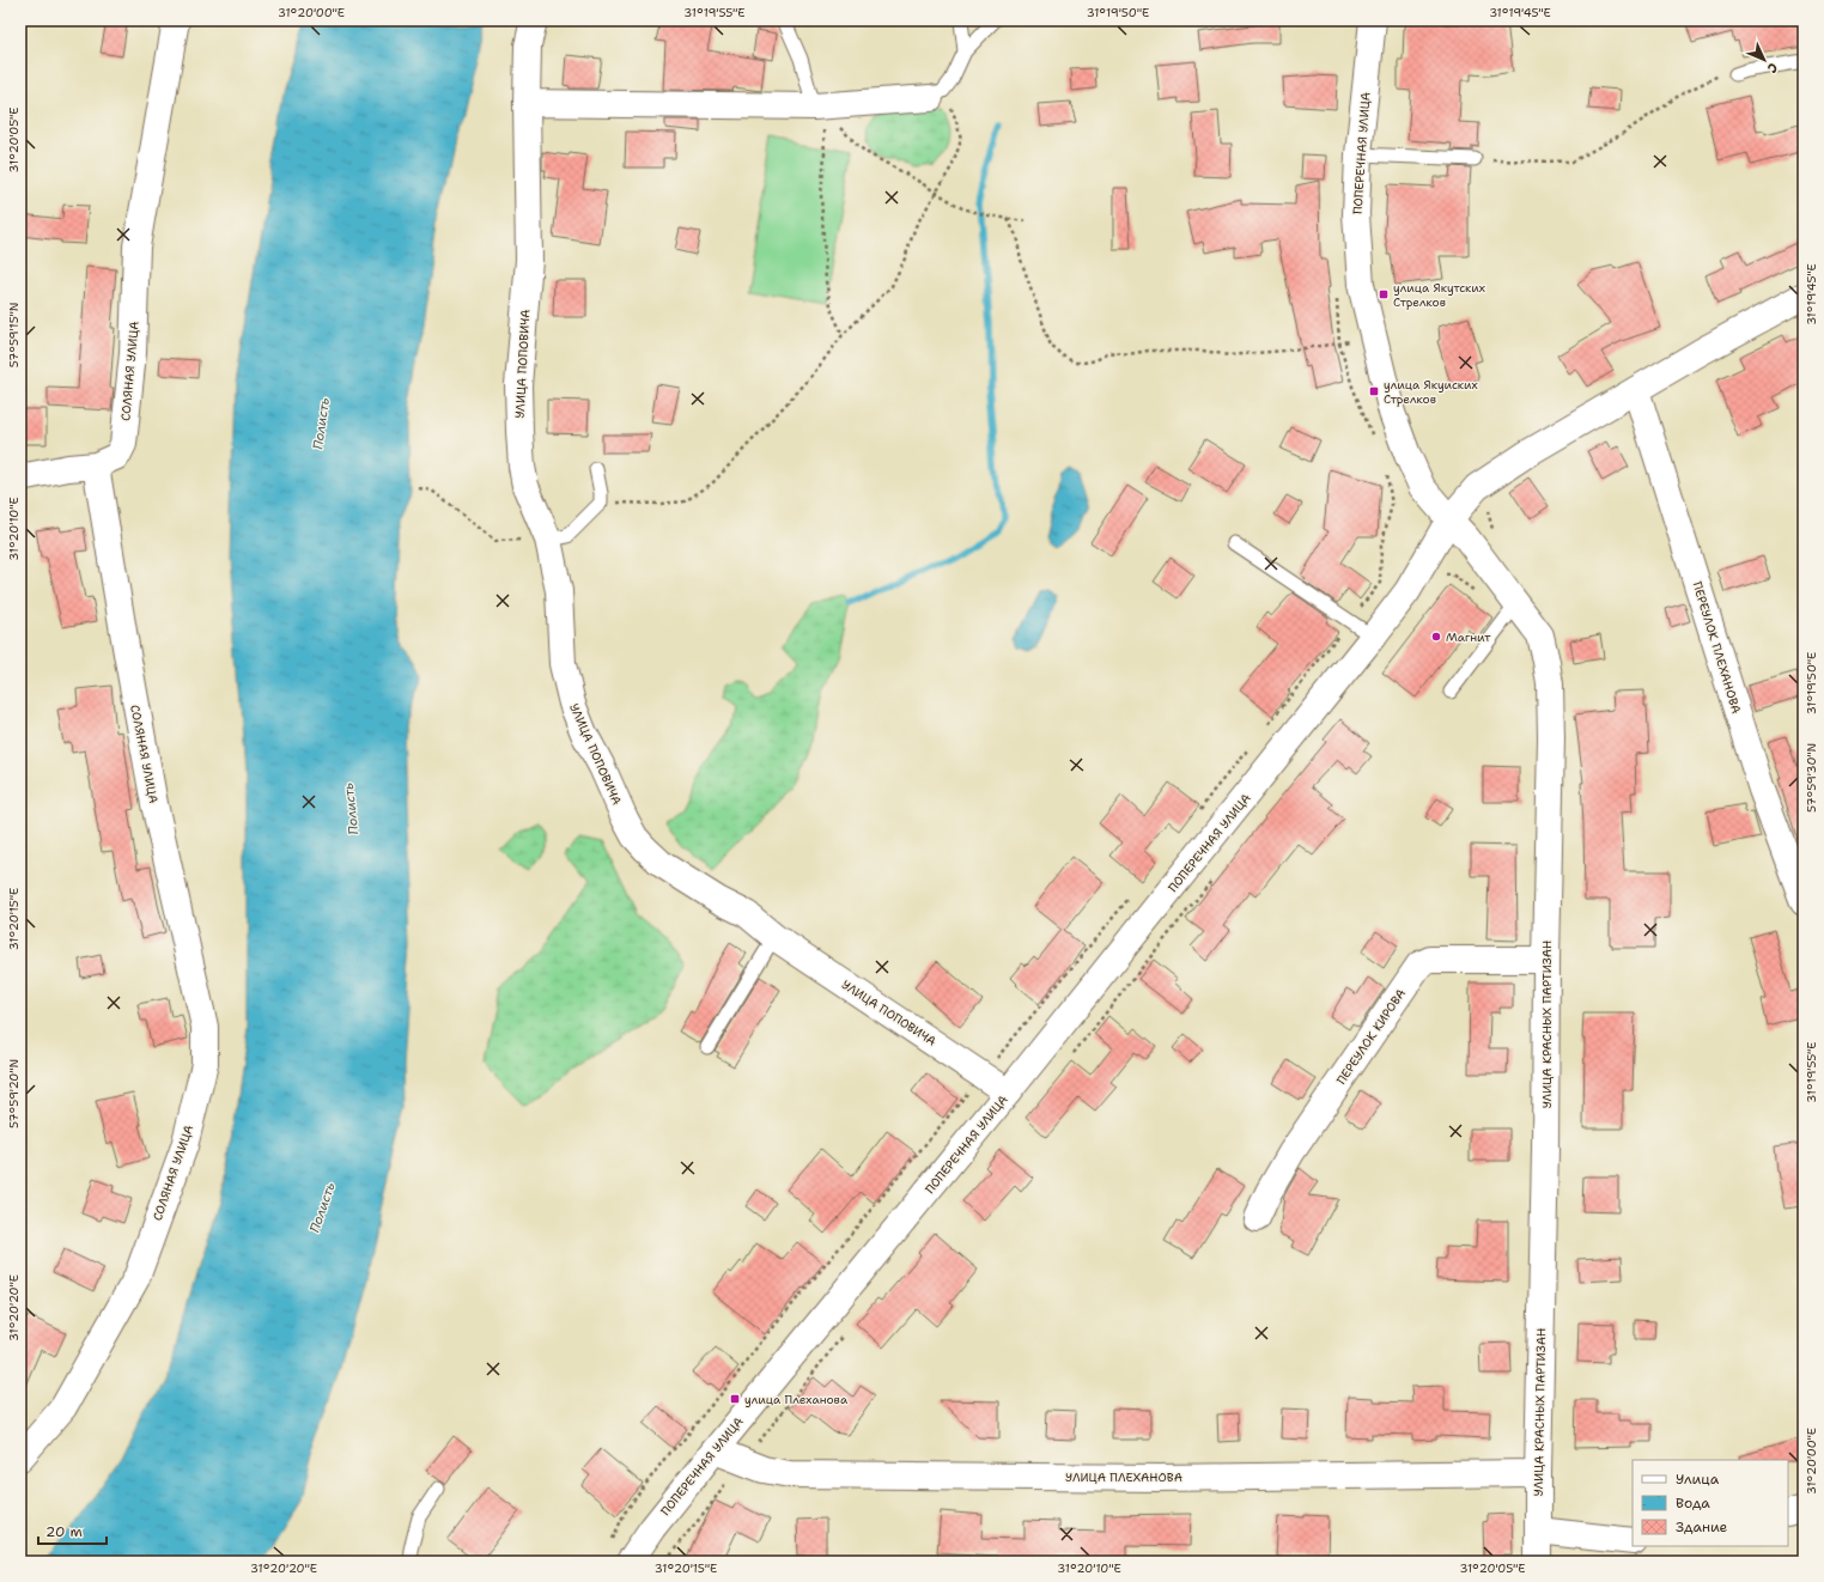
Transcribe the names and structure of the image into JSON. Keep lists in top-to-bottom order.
{
  "streets": {
    "street": [
      "ПОПЕРЕЧНАЯ УЛИЦА",
      "УЛИЦА ПОПОВИЧА",
      "СОЛЯНАЯ УЛИЦА",
      "ПЕРЕУЛОК ПЛЕХАНОВА",
      "УЛИЦА КРАСНЫХ ПАРТИЗАН",
      "ПЕРЕУЛОК КИРОВА",
      "УЛИЦА ПЛЕХАНОВА"
    ]
  },
  "crossings": [
    ["ПОПЕРЕЧНАЯ УЛИЦА", "УЛИЦА ПОПОВИЧА"],
    ["ПОПЕРЕЧНАЯ УЛИЦА", "УЛИЦА КРАСНЫХ ПАРТИЗАН"],
    ["ПОПЕРЕЧНАЯ УЛИЦА", "УЛИЦА ПЛЕХАНОВА"],
    ["УЛИЦА КРАСНЫХ ПАРТИЗАН", "ПЕРЕУЛОК КИРОВА"],
    ["УЛИЦА КРАСНЫХ ПАРТИЗАН", "УЛИЦА ПЛЕХАНОВА"]
  ],
  "water": ["Полисть"],
  "places": {
    "transit": ["улица Якутских Стрелков", "улица Якуиских Стрелков", "улица Плеханова"],
    "other": ["Магнит"]
  },
  "legend": ["Улица", "Вода", "Здание"],
  "scale_bar": "20 m",
  "north": "bottom right",
  "coordinates": [
    "31°20'00\"E",
    "31°19'55\"E",
    "31°19'50\"E",
    "31°19'45\"E",
    "31°20'05\"E",
    "57°59'15\"N",
    "31°20'10\"E",
    "57°59'30\"N",
    "31°20'15\"E",
    "57°59'20\"N",
    "31°20'20\"E"
  ]
}
